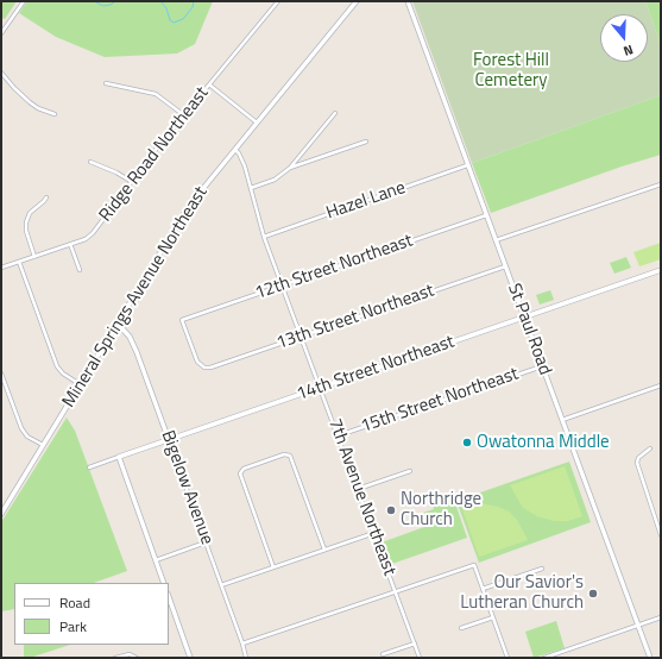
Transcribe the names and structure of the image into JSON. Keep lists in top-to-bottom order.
{
  "streets": {
    "street": [
      "Ridge Road Northeast",
      "Hazel Lane",
      "12th Street Northeast",
      "Mineral Springs Avenue Northeast",
      "13th Street Northeast",
      "St Paul Road",
      "14th Street Northeast",
      "15th Street Northeast",
      "Bigelow Avenue",
      "7th Avenue Northeast"
    ]
  },
  "crossings": [
    ["Hazel Lane", "St Paul Road"],
    ["Hazel Lane", "7th Avenue Northeast"],
    ["12th Street Northeast", "13th Street Northeast"],
    ["12th Street Northeast", "St Paul Road"],
    ["12th Street Northeast", "7th Avenue Northeast"],
    ["Mineral Springs Avenue Northeast", "Bigelow Avenue"],
    ["Mineral Springs Avenue Northeast", "7th Avenue Northeast"],
    ["13th Street Northeast", "St Paul Road"],
    ["13th Street Northeast", "7th Avenue Northeast"],
    ["St Paul Road", "14th Street Northeast"],
    ["St Paul Road", "15th Street Northeast"],
    ["14th Street Northeast", "Bigelow Avenue"],
    ["14th Street Northeast", "7th Avenue Northeast"],
    ["15th Street Northeast", "7th Avenue Northeast"]
  ],
  "parks": ["Forest Hill Cemetery"],
  "places": ["Owatonna Middle", "Northridge Church", "Our Savior's Lutheran Church"],
  "legend": ["Road", "Park"],
  "north": "bottom"
}
